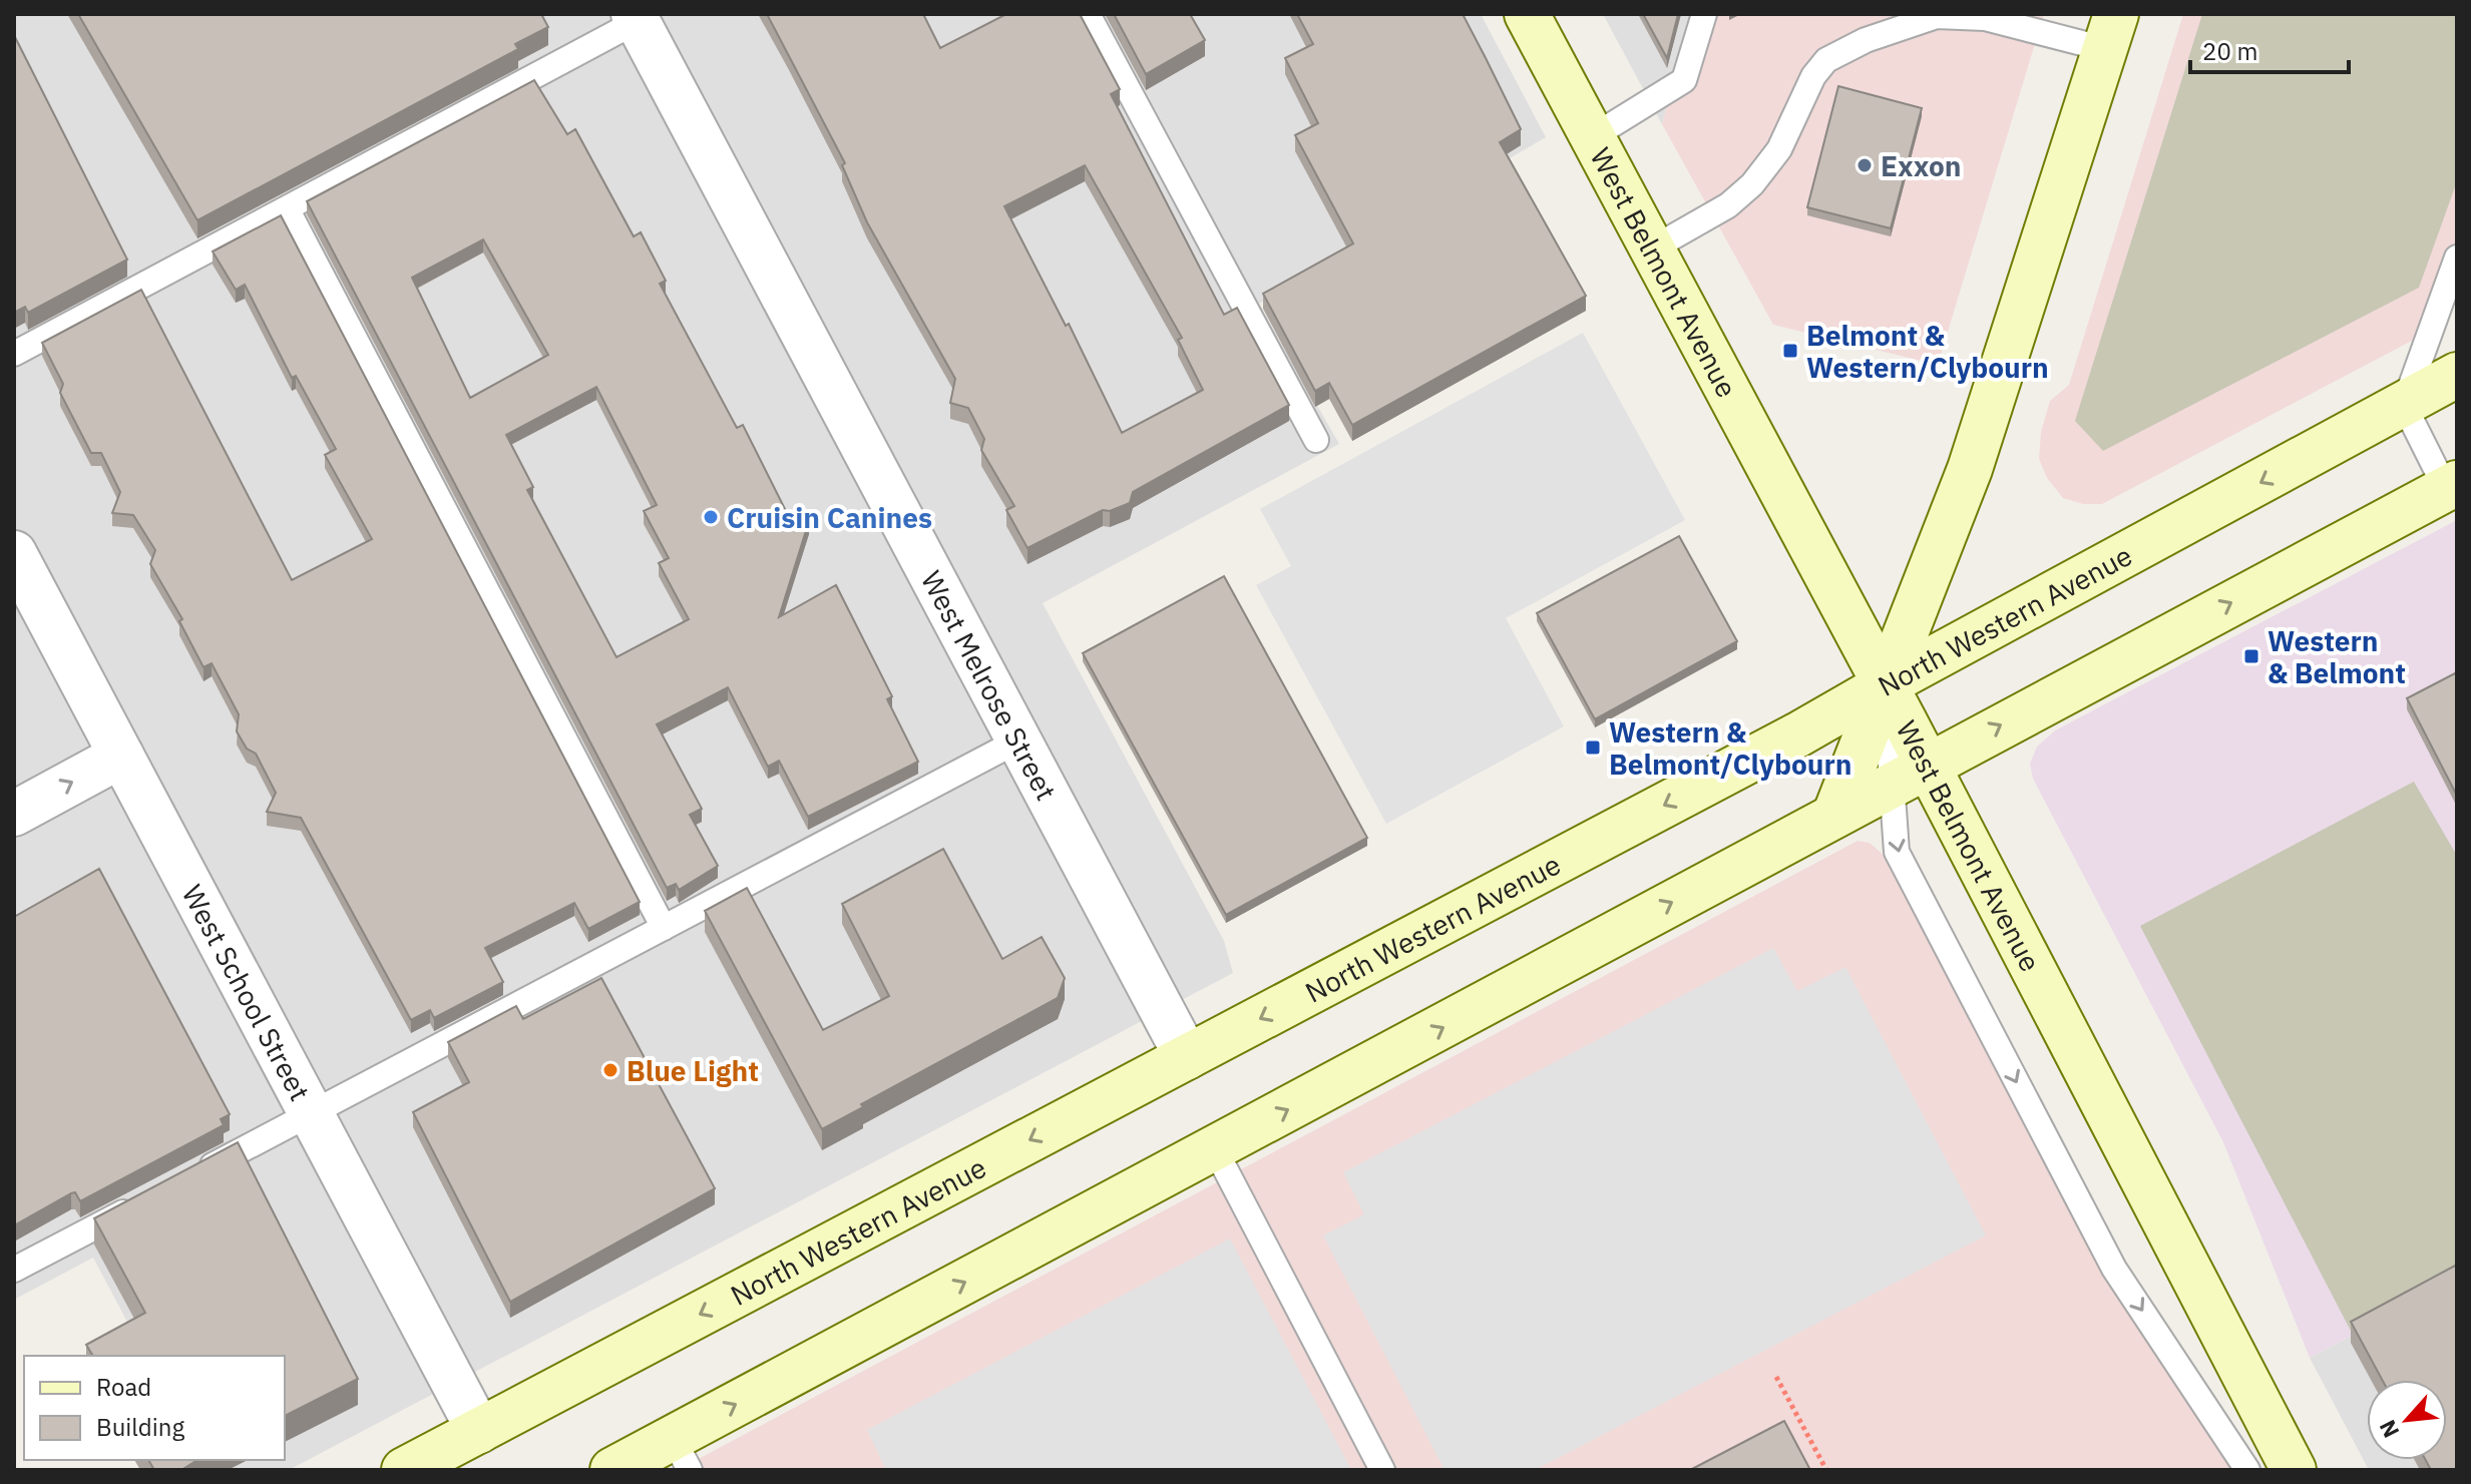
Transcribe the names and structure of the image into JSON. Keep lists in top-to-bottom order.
{
  "streets": {
    "main road": ["West Belmont Avenue", "North Western Avenue"],
    "street": ["West Melrose Street", "West School Street"]
  },
  "crossings": [
    ["West Belmont Avenue", "North Western Avenue"],
    ["North Western Avenue", "West Melrose Street"],
    ["North Western Avenue", "West School Street"]
  ],
  "places": {
    "other": ["Exxon", "Cruisin Canines", "Blue Light"],
    "transit": ["Belmont & Western/Clybourn", "Western & Belmont", "Western & Belmont/Clybourn"]
  },
  "legend": ["Road", "Building"],
  "scale_bar": "20 m",
  "north": "bottom left"
}
